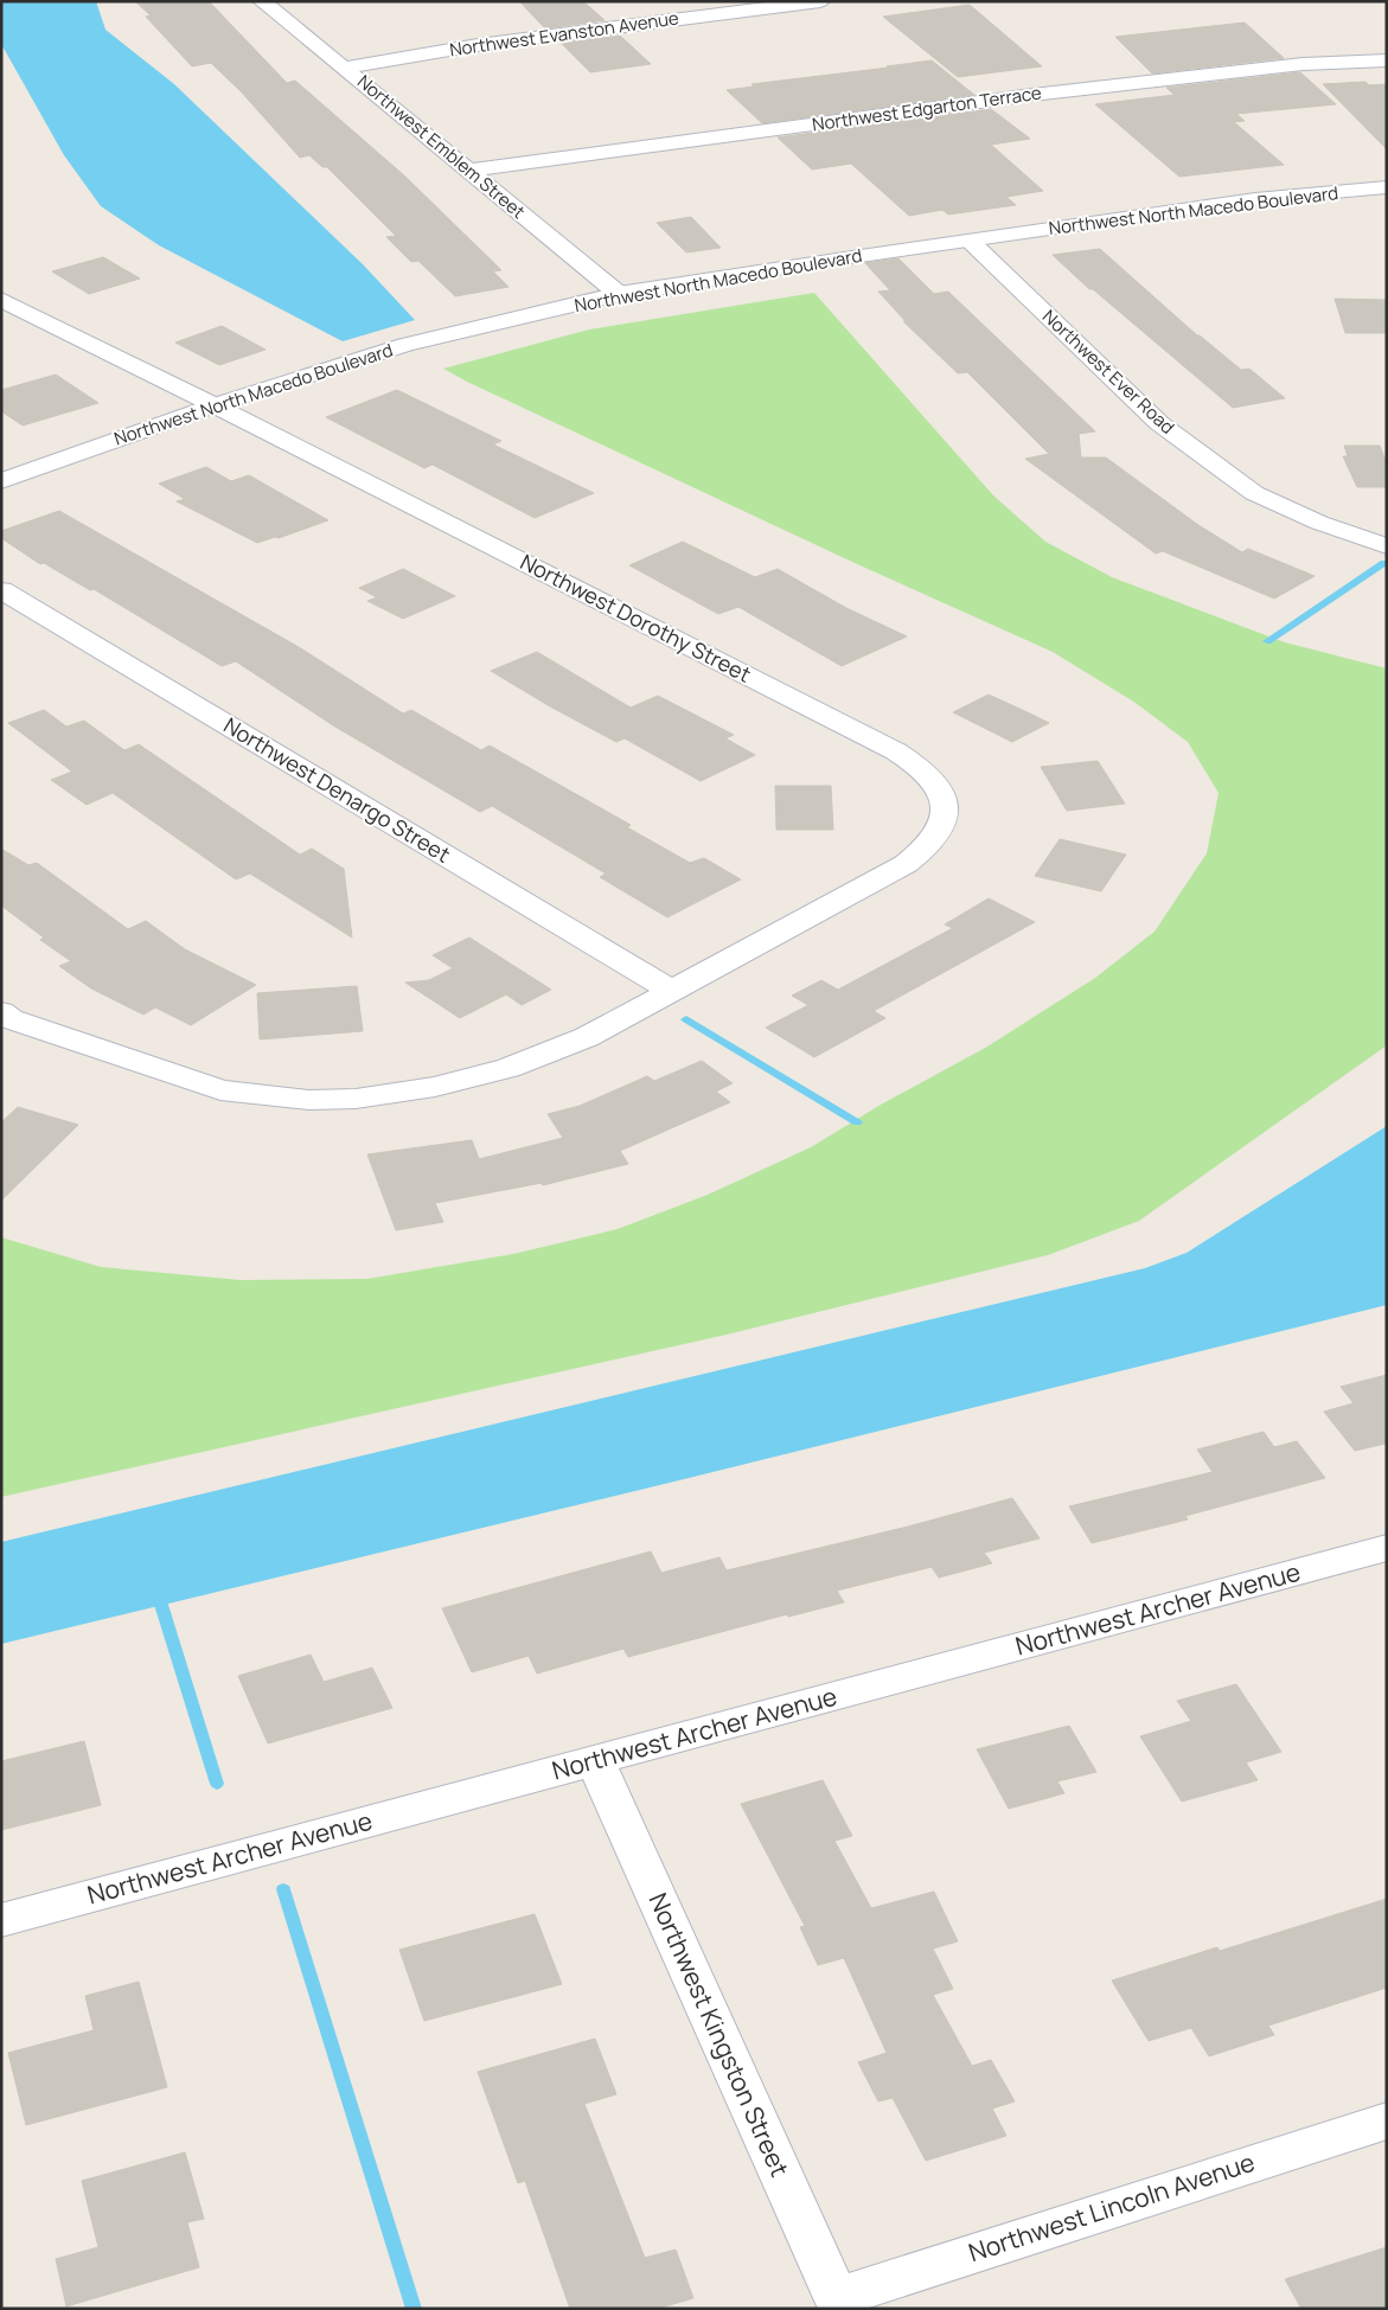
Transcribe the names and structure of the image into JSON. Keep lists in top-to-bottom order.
{
  "streets": {
    "street": [
      "Northwest Evanston Avenue",
      "Northwest Edgarton Terrace",
      "Northwest Emblem Street",
      "Northwest North Macedo Boulevard",
      "Northwest Ever Road",
      "Northwest Dorothy Street",
      "Northwest Denargo Street",
      "Northwest Archer Avenue",
      "Northwest Kingston Street",
      "Northwest Lincoln Avenue"
    ]
  },
  "crossings": [
    ["Northwest Evanston Avenue", "Northwest Emblem Street"],
    ["Northwest Edgarton Terrace", "Northwest Emblem Street"],
    ["Northwest Emblem Street", "Northwest North Macedo Boulevard"],
    ["Northwest North Macedo Boulevard", "Northwest Ever Road"],
    ["Northwest North Macedo Boulevard", "Northwest Dorothy Street"],
    ["Northwest Dorothy Street", "Northwest Denargo Street"],
    ["Northwest Archer Avenue", "Northwest Kingston Street"],
    ["Northwest Kingston Street", "Northwest Lincoln Avenue"]
  ]
}
